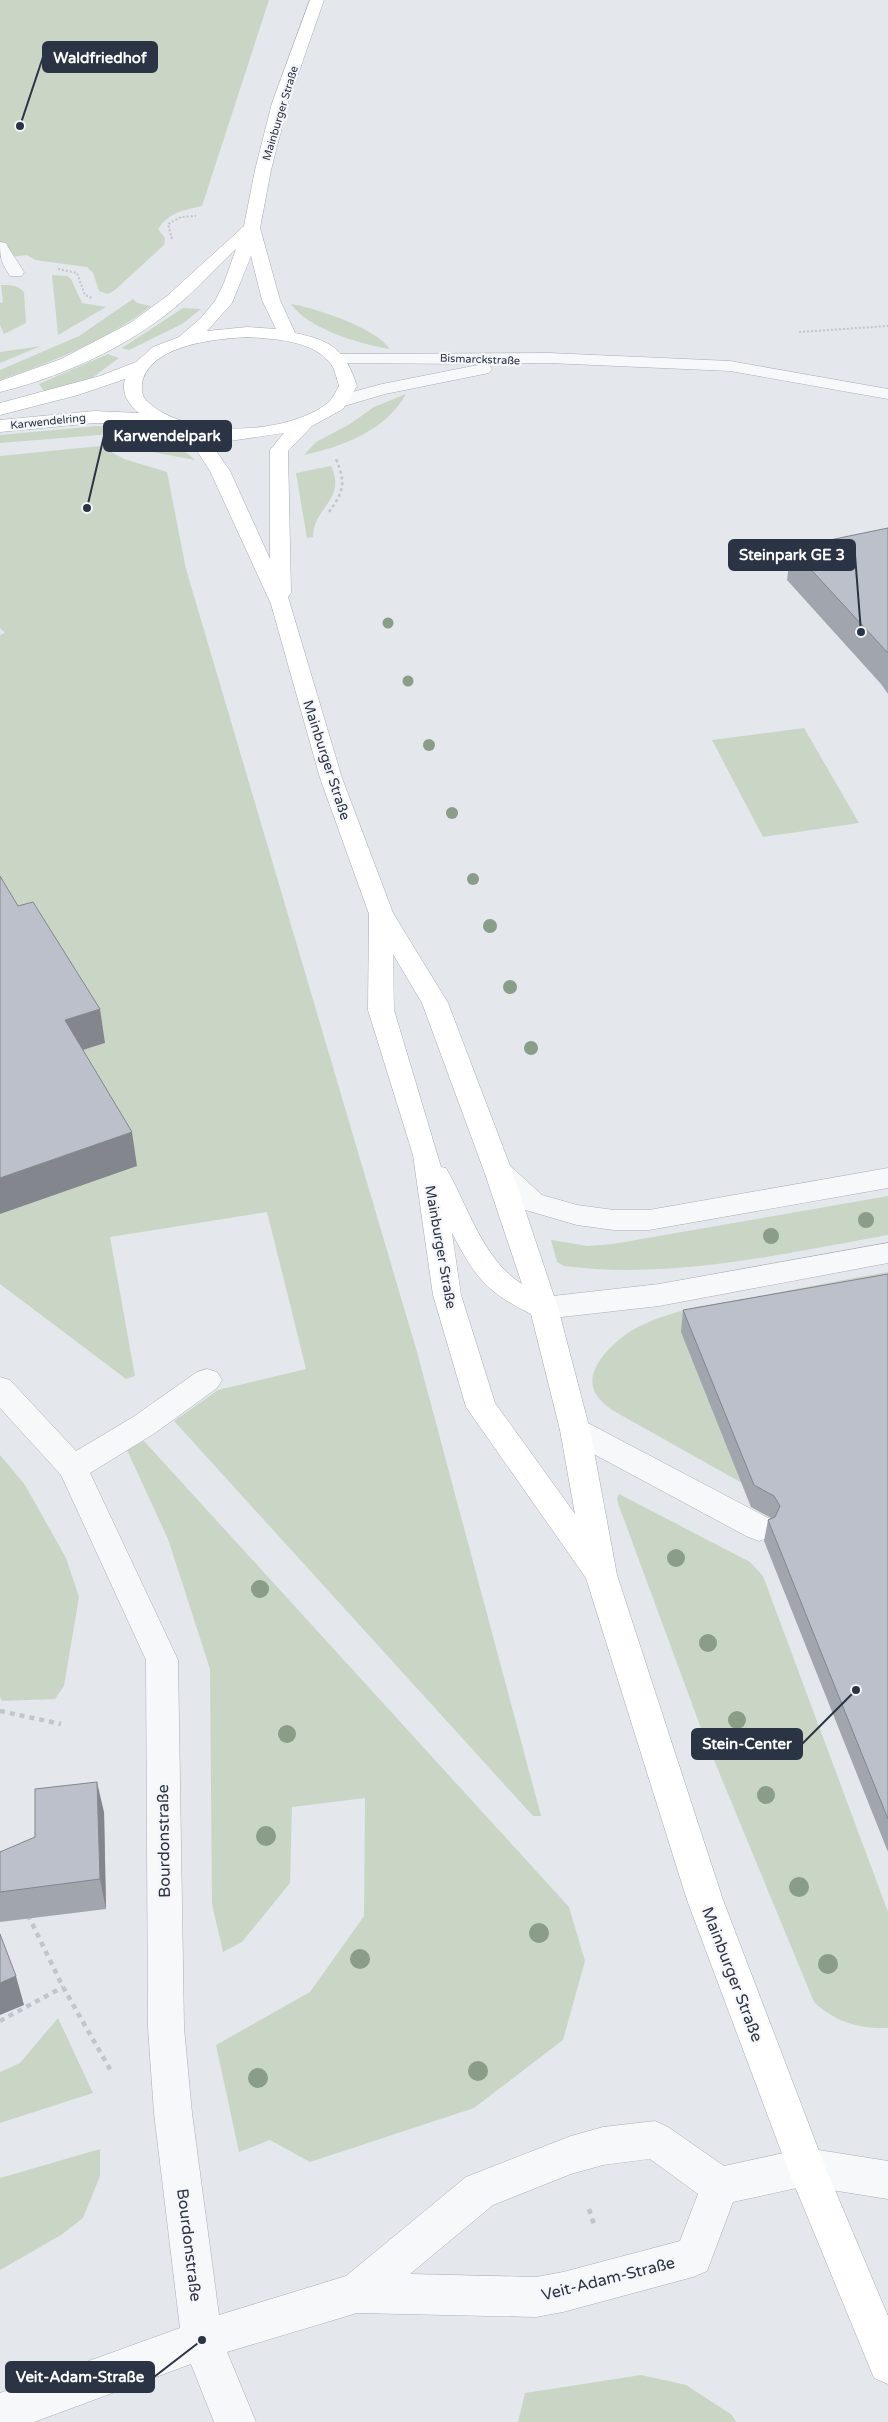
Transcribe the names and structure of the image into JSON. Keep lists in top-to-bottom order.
{
  "streets": {
    "main road": ["Mainburger Straße", "Karwendelring"],
    "street": ["Bismarckstraße", "Bourdonstraße", "Veit-Adam-Straße"]
  },
  "crossings": [
    ["Mainburger Straße", "Bismarckstraße"],
    ["Mainburger Straße", "Karwendelring"],
    ["Bourdonstraße", "Veit-Adam-Straße"]
  ],
  "places": [
    "Waldfriedhof",
    "Karwendelpark",
    "Steinpark GE 3",
    "Stein-Center",
    "Veit-Adam-Straße"
  ]
}
